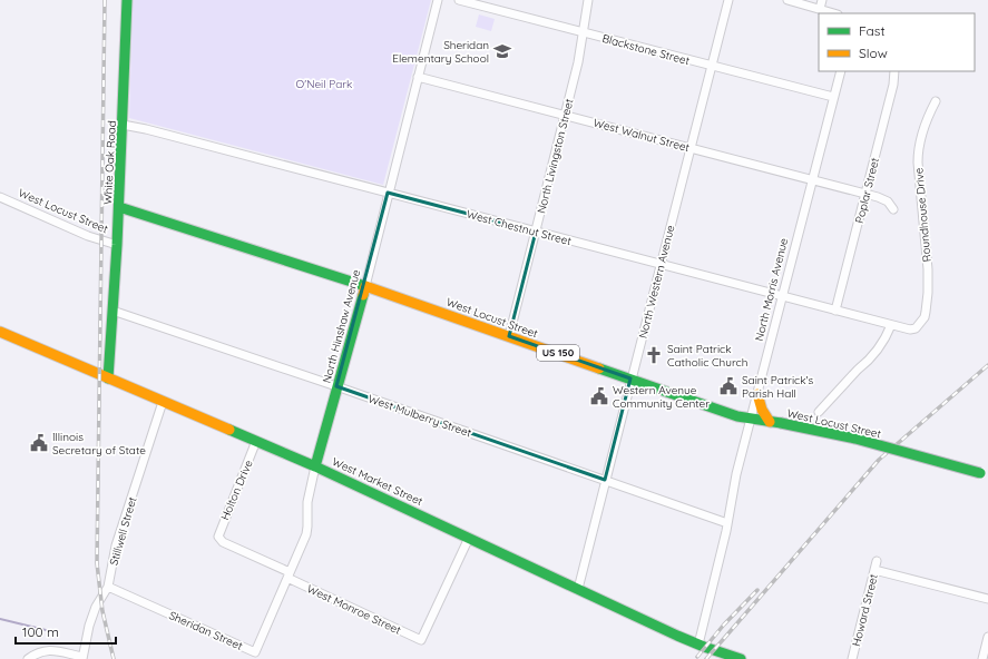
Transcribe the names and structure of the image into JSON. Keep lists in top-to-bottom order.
{
  "streets": {
    "main road": [
      "White Oak Road",
      "West Locust Street",
      "North Hinshaw Avenue",
      "US 150",
      "West Market Street"
    ],
    "street": [
      "Blackstone Street",
      "West Walnut Street",
      "North Livingston Street",
      "Poplar Street",
      "Roundhouse Drive",
      "West Chestnut Street",
      "North Western Avenue",
      "North Morris Avenue",
      "West Mulberry Street",
      "Holton Drive",
      "Stillwell Street",
      "West Monroe Street",
      "Howard Street",
      "Sheridan Street"
    ]
  },
  "crossings": [
    ["Blackstone Street", "North Livingston Street"],
    ["Blackstone Street", "North Western Avenue"],
    ["Blackstone Street", "North Morris Avenue"],
    ["West Walnut Street", "North Livingston Street"],
    ["West Walnut Street", "Poplar Street"],
    ["West Walnut Street", "North Western Avenue"],
    ["West Walnut Street", "North Morris Avenue"],
    ["West Walnut Street", "North Hinshaw Avenue"],
    ["North Livingston Street", "West Locust Street"],
    ["North Livingston Street", "West Chestnut Street"],
    ["White Oak Road", "West Locust Street"],
    ["White Oak Road", "West Chestnut Street"],
    ["White Oak Road", "West Mulberry Street"],
    ["White Oak Road", "West Market Street"],
    ["Poplar Street", "West Chestnut Street"],
    ["West Locust Street", "North Western Avenue"],
    ["West Locust Street", "North Morris Avenue"],
    ["West Locust Street", "North Hinshaw Avenue"],
    ["Roundhouse Drive", "West Chestnut Street"],
    ["West Chestnut Street", "North Western Avenue"],
    ["West Chestnut Street", "North Morris Avenue"],
    ["West Chestnut Street", "North Hinshaw Avenue"],
    ["North Western Avenue", "West Mulberry Street"],
    ["North Western Avenue", "West Market Street"],
    ["North Morris Avenue", "West Mulberry Street"],
    ["North Morris Avenue", "West Market Street"],
    ["North Hinshaw Avenue", "West Mulberry Street"],
    ["North Hinshaw Avenue", "West Market Street"],
    ["North Hinshaw Avenue", "West Monroe Street"],
    ["North Hinshaw Avenue", "Sheridan Street"],
    ["West Market Street", "Holton Drive"],
    ["West Market Street", "Stillwell Street"],
    ["West Market Street", "West Monroe Street"],
    ["Holton Drive", "West Monroe Street"],
    ["Stillwell Street", "Sheridan Street"]
  ],
  "parks": ["O'Neil Park"],
  "places": {
    "school or university": ["Sheridan Elementary School"],
    "church": ["Saint Patrick Catholic Church"],
    "public building": ["Saint Patrick's Parish Hall", "Western Avenue Community Center", "Illinois Secretary of State"]
  },
  "legend": ["Fast", "Slow"],
  "scale_bar": "100 m"
}
